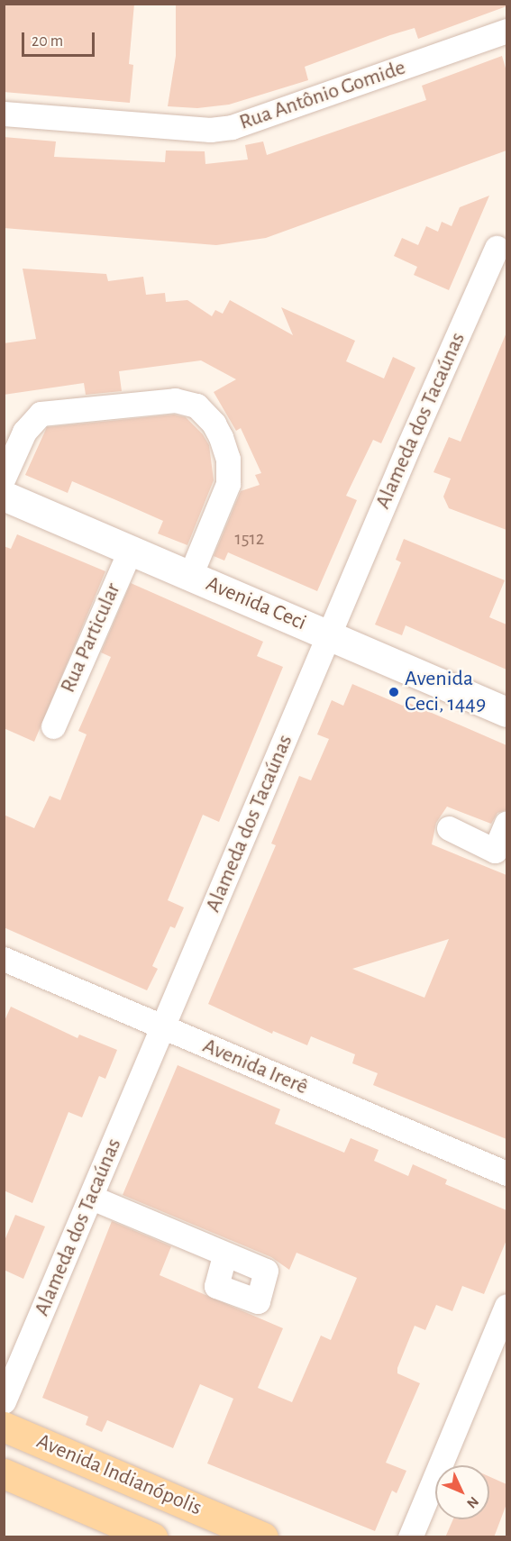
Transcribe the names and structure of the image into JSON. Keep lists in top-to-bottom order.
{
  "streets": {
    "main road": ["Avenida Indianópolis"],
    "street": [
      "Rua Antônio Gomide",
      "Alameda dos Tacaúnas",
      "Avenida Ceci",
      "Rua Particular",
      "Avenida Irerê"
    ]
  },
  "crossings": [
    ["Alameda dos Tacaúnas", "Avenida Ceci"],
    ["Alameda dos Tacaúnas", "Avenida Irerê"],
    ["Avenida Ceci", "Rua Particular"]
  ],
  "places": ["Avenida Ceci, 1449"],
  "house_numbers": ["1512"],
  "scale_bar": "20 m",
  "north": "bottom right"
}
